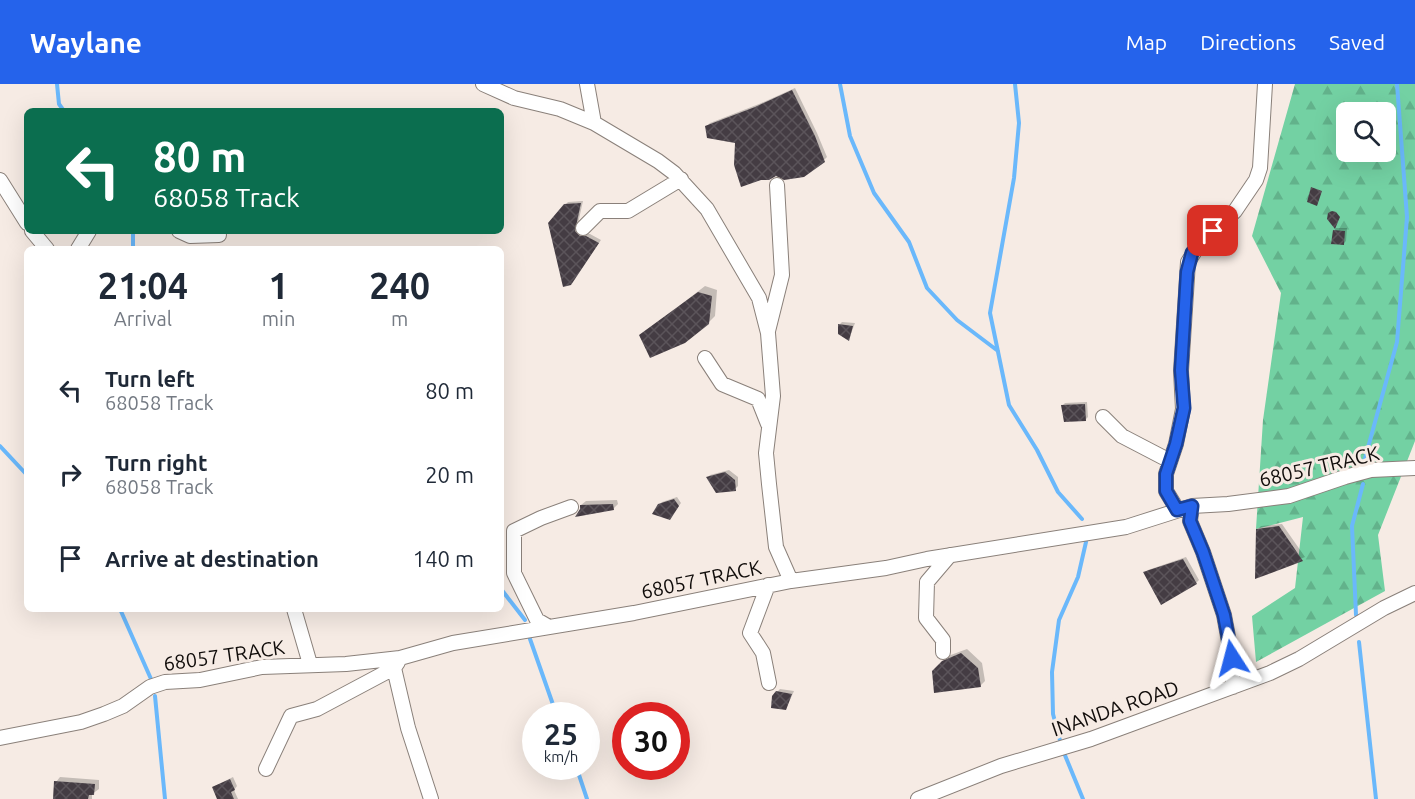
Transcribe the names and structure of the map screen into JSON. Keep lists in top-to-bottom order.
{
  "streets": {
    "street": ["68057 TRACK", "INANDA ROAD"]
  },
  "page": {
    "header": "Waylane",
    "nav": ["Map", "Directions", "Saved"],
    "turn": ["80 m", "68058 Track"],
    "eta": [
      "21:04",
      "Arrival",
      "1",
      "min",
      "240",
      "m"
    ],
    "list": [
      {
        "name": "Turn left",
        "note": "68058 Track",
        "value": "80 m"
      },
      {
        "name": "Turn right",
        "note": "68058 Track",
        "value": "20 m"
      },
      {
        "name": "Arrive at destination",
        "value": "140 m"
      }
    ],
    "speed": "25 km/h",
    "limit": "30"
  }
}
